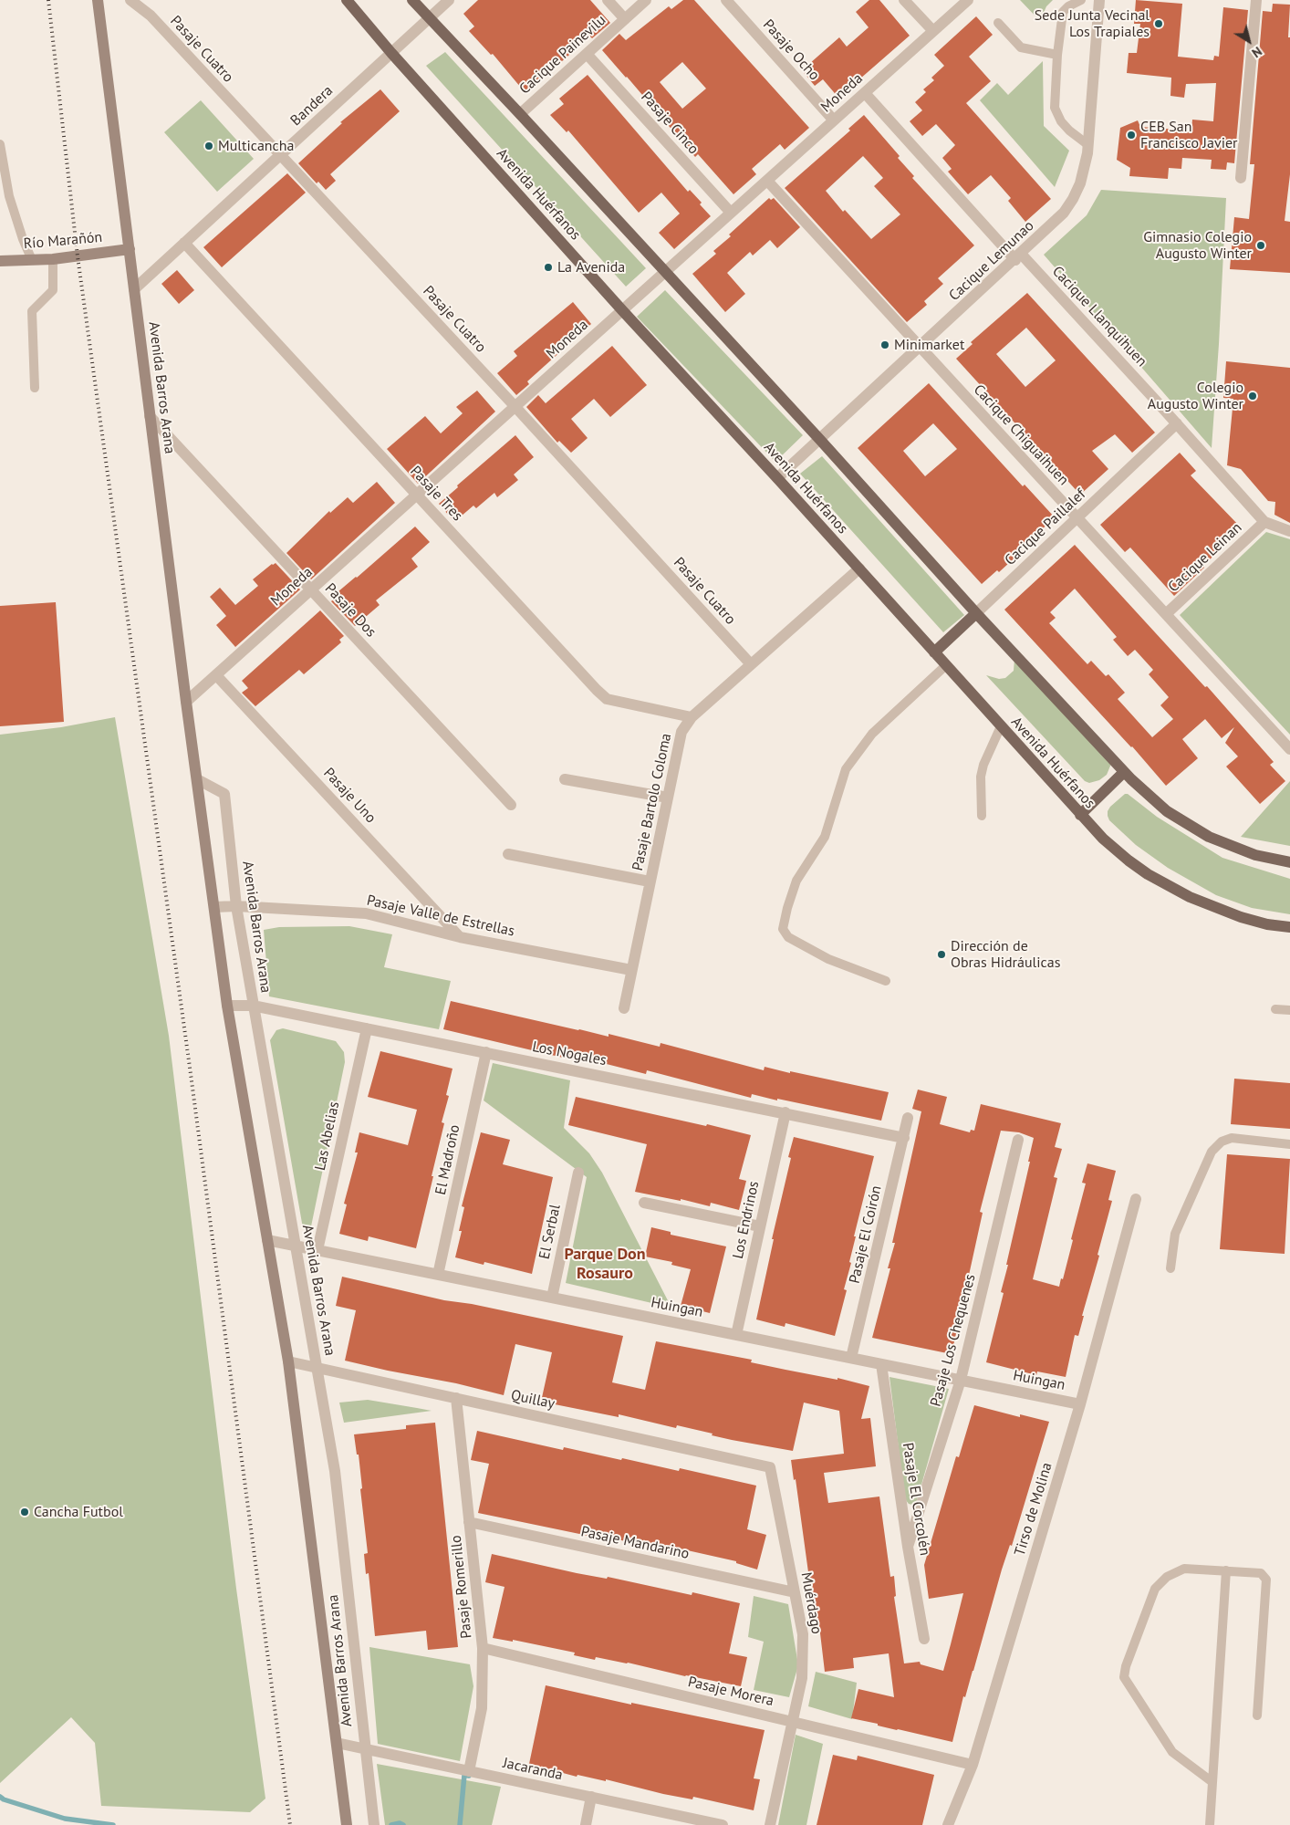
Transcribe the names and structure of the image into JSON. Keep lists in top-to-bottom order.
{
  "streets": {
    "main road": [
      "Avenida Huérfanos",
      "Río Marañón",
      "Avenida Barros Arana",
      "Cacique Paillalef"
    ],
    "street": [
      "Pasaje Cuatro",
      "Pasaje Ocho",
      "Cacique Painevilu",
      "Moneda",
      "Bandera",
      "Pasaje Cinco",
      "Cacique Lemunao",
      "Cacique Llanquihuen",
      "Cacique Chiguaihuen",
      "Pasaje Tres",
      "Cacique Leinan",
      "Pasaje Dos",
      "Pasaje Uno",
      "Pasaje Bartolo Coloma",
      "Pasaje Valle de Estrellas",
      "Los Nogales",
      "Las Abelias",
      "El Madroño",
      "Los Endrinos",
      "El Serbal",
      "Pasaje El Coirón",
      "Huingan",
      "Pasaje Los Chequenes",
      "Quillay",
      "Pasaje El Corcolén",
      "Tirso de Molina",
      "Pasaje Mandarino",
      "Pasaje Romerillo",
      "Muérdago",
      "Pasaje Morera",
      "Jacaranda"
    ]
  },
  "crossings": [
    ["Pasaje Cuatro", "Moneda"],
    ["Pasaje Cuatro", "Bandera"],
    ["Pasaje Cuatro", "Pasaje Bartolo Coloma"],
    ["Pasaje Ocho", "Moneda"],
    ["Cacique Painevilu", "Pasaje Cinco"],
    ["Moneda", "Pasaje Cinco"],
    ["Moneda", "Avenida Huérfanos"],
    ["Moneda", "Cacique Llanquihuen"],
    ["Moneda", "Avenida Barros Arana"],
    ["Moneda", "Cacique Chiguaihuen"],
    ["Moneda", "Pasaje Tres"],
    ["Moneda", "Pasaje Dos"],
    ["Moneda", "Pasaje Uno"],
    ["Bandera", "Avenida Huérfanos"],
    ["Bandera", "Avenida Barros Arana"],
    ["Bandera", "Pasaje Tres"],
    ["Avenida Huérfanos", "Cacique Lemunao"],
    ["Avenida Huérfanos", "Cacique Paillalef"],
    ["Avenida Huérfanos", "Pasaje Bartolo Coloma"],
    ["Río Marañón", "Avenida Barros Arana"],
    ["Cacique Lemunao", "Cacique Llanquihuen"],
    ["Cacique Lemunao", "Cacique Chiguaihuen"],
    ["Cacique Llanquihuen", "Cacique Paillalef"],
    ["Cacique Llanquihuen", "Cacique Leinan"],
    ["Avenida Barros Arana", "Pasaje Dos"],
    ["Avenida Barros Arana", "Pasaje Valle de Estrellas"],
    ["Avenida Barros Arana", "Los Nogales"],
    ["Avenida Barros Arana", "Huingan"],
    ["Avenida Barros Arana", "Quillay"],
    ["Avenida Barros Arana", "Jacaranda"],
    ["Cacique Chiguaihuen", "Cacique Paillalef"],
    ["Cacique Chiguaihuen", "Cacique Leinan"],
    ["Pasaje Tres", "Pasaje Bartolo Coloma"],
    ["Pasaje Uno", "Pasaje Valle de Estrellas"],
    ["Pasaje Bartolo Coloma", "Pasaje Valle de Estrellas"],
    ["Los Nogales", "Las Abelias"],
    ["Los Nogales", "El Madroño"],
    ["Los Nogales", "Los Endrinos"],
    ["Los Nogales", "Pasaje El Coirón"],
    ["Las Abelias", "Huingan"],
    ["El Madroño", "Huingan"],
    ["Los Endrinos", "Huingan"],
    ["El Serbal", "Huingan"],
    ["Pasaje El Coirón", "Huingan"],
    ["Huingan", "Pasaje Los Chequenes"],
    ["Huingan", "Pasaje El Corcolén"],
    ["Huingan", "Tirso de Molina"],
    ["Pasaje Los Chequenes", "Pasaje El Corcolén"],
    ["Quillay", "Pasaje Romerillo"],
    ["Quillay", "Muérdago"],
    ["Tirso de Molina", "Pasaje Morera"],
    ["Pasaje Mandarino", "Pasaje Romerillo"],
    ["Pasaje Mandarino", "Muérdago"],
    ["Pasaje Romerillo", "Pasaje Morera"],
    ["Pasaje Romerillo", "Jacaranda"],
    ["Muérdago", "Pasaje Morera"]
  ],
  "districts": ["Parque Don Rosauro"],
  "places": [
    "Sede Junta Vecinal Los Trapiales",
    "CEB San Francisco Javier",
    "Multicancha",
    "Gimnasio Colegio Augusto Winter",
    "La Avenida",
    "Minimarket",
    "Colegio Augusto Winter",
    "Dirección de Obras Hidráulicas",
    "Cancha Futbol"
  ],
  "north": "bottom right"
}
